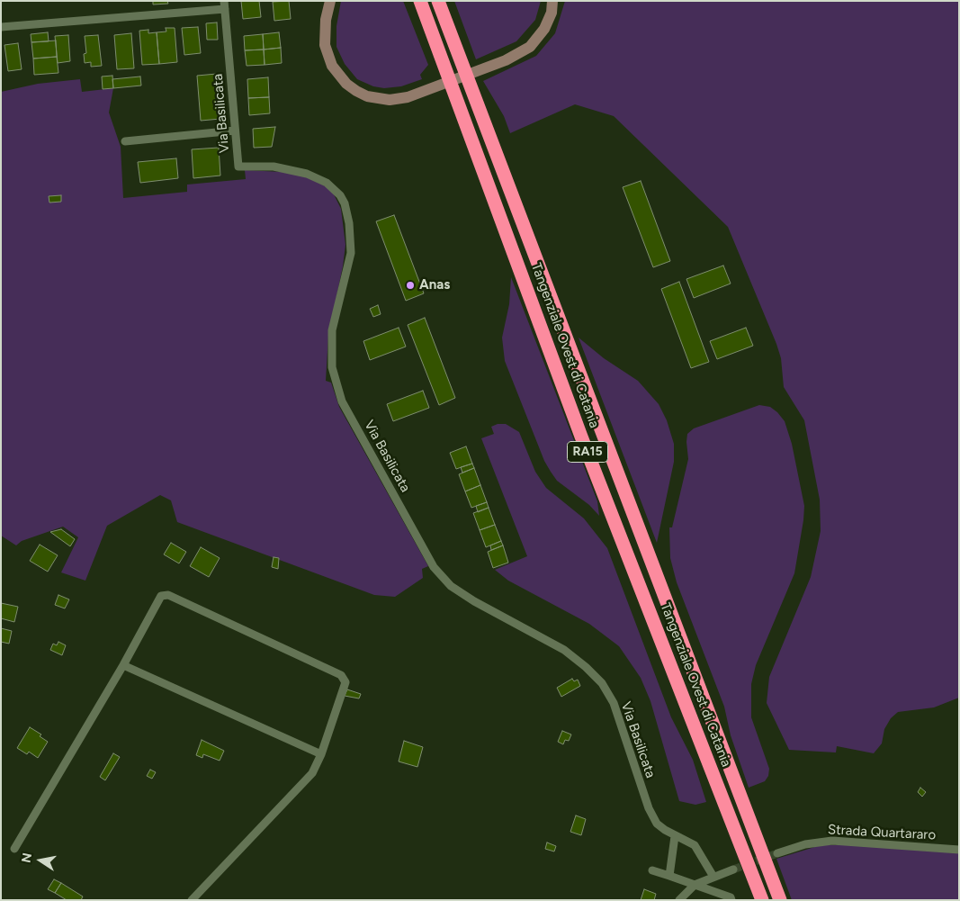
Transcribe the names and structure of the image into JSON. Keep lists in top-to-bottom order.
{
  "streets": {
    "highway": ["Tangenziale Ovest di Catania", "RA15"],
    "street": ["Via Basilicata", "Strada Quartararo"]
  },
  "places": ["Anas"],
  "north": "left"
}
